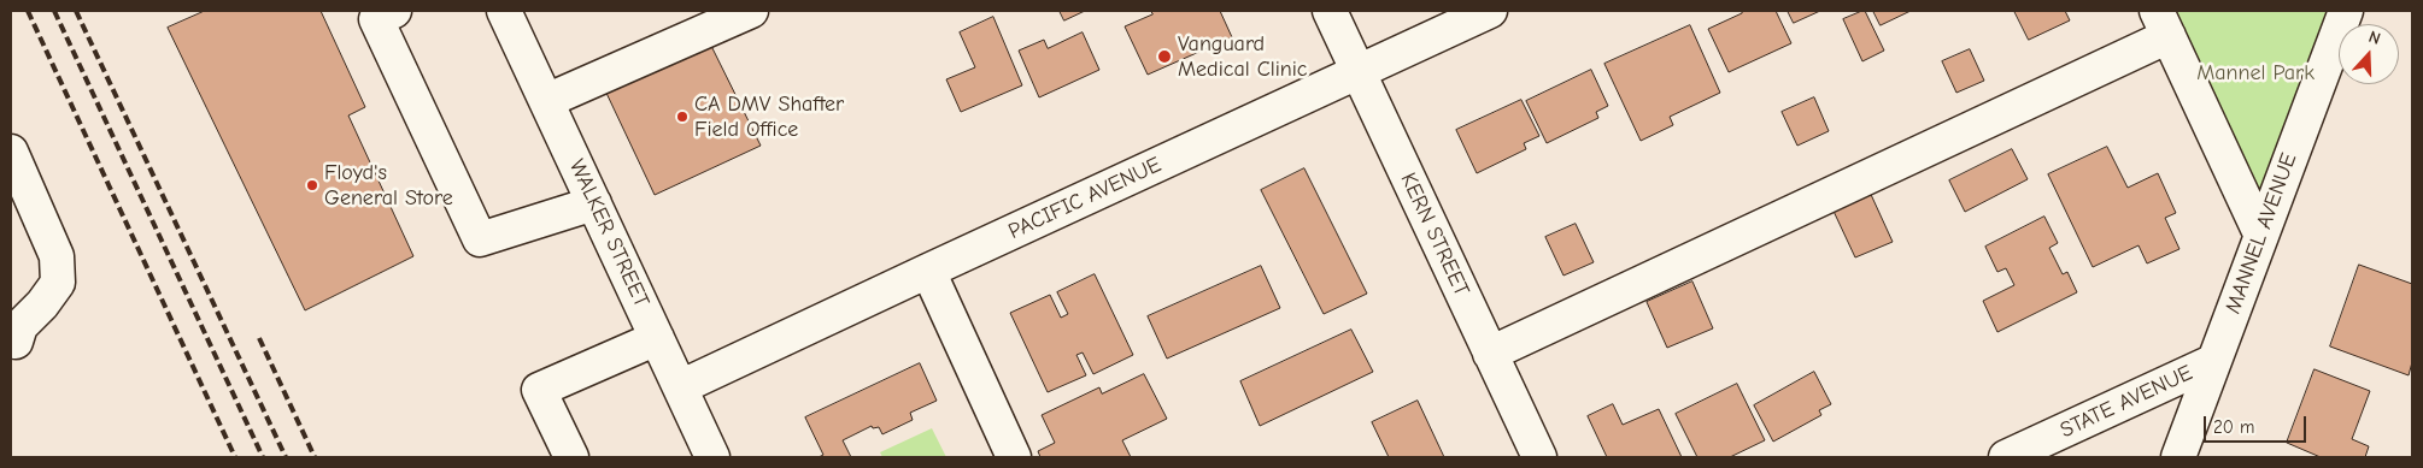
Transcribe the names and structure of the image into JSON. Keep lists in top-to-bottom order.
{
  "streets": {
    "street": [
      "PACIFIC AVENUE",
      "WALKER STREET",
      "MANNEL AVENUE",
      "KERN STREET",
      "STATE AVENUE"
    ]
  },
  "crossings": [
    ["PACIFIC AVENUE", "WALKER STREET"],
    ["PACIFIC AVENUE", "KERN STREET"],
    ["MANNEL AVENUE", "STATE AVENUE"]
  ],
  "parks": ["Mannel Park"],
  "places": ["Vanguard Medical Clinic", "CA DMV Shafter Field Office", "Floyd's General Store"],
  "scale_bar": "20 m",
  "north": "top"
}
